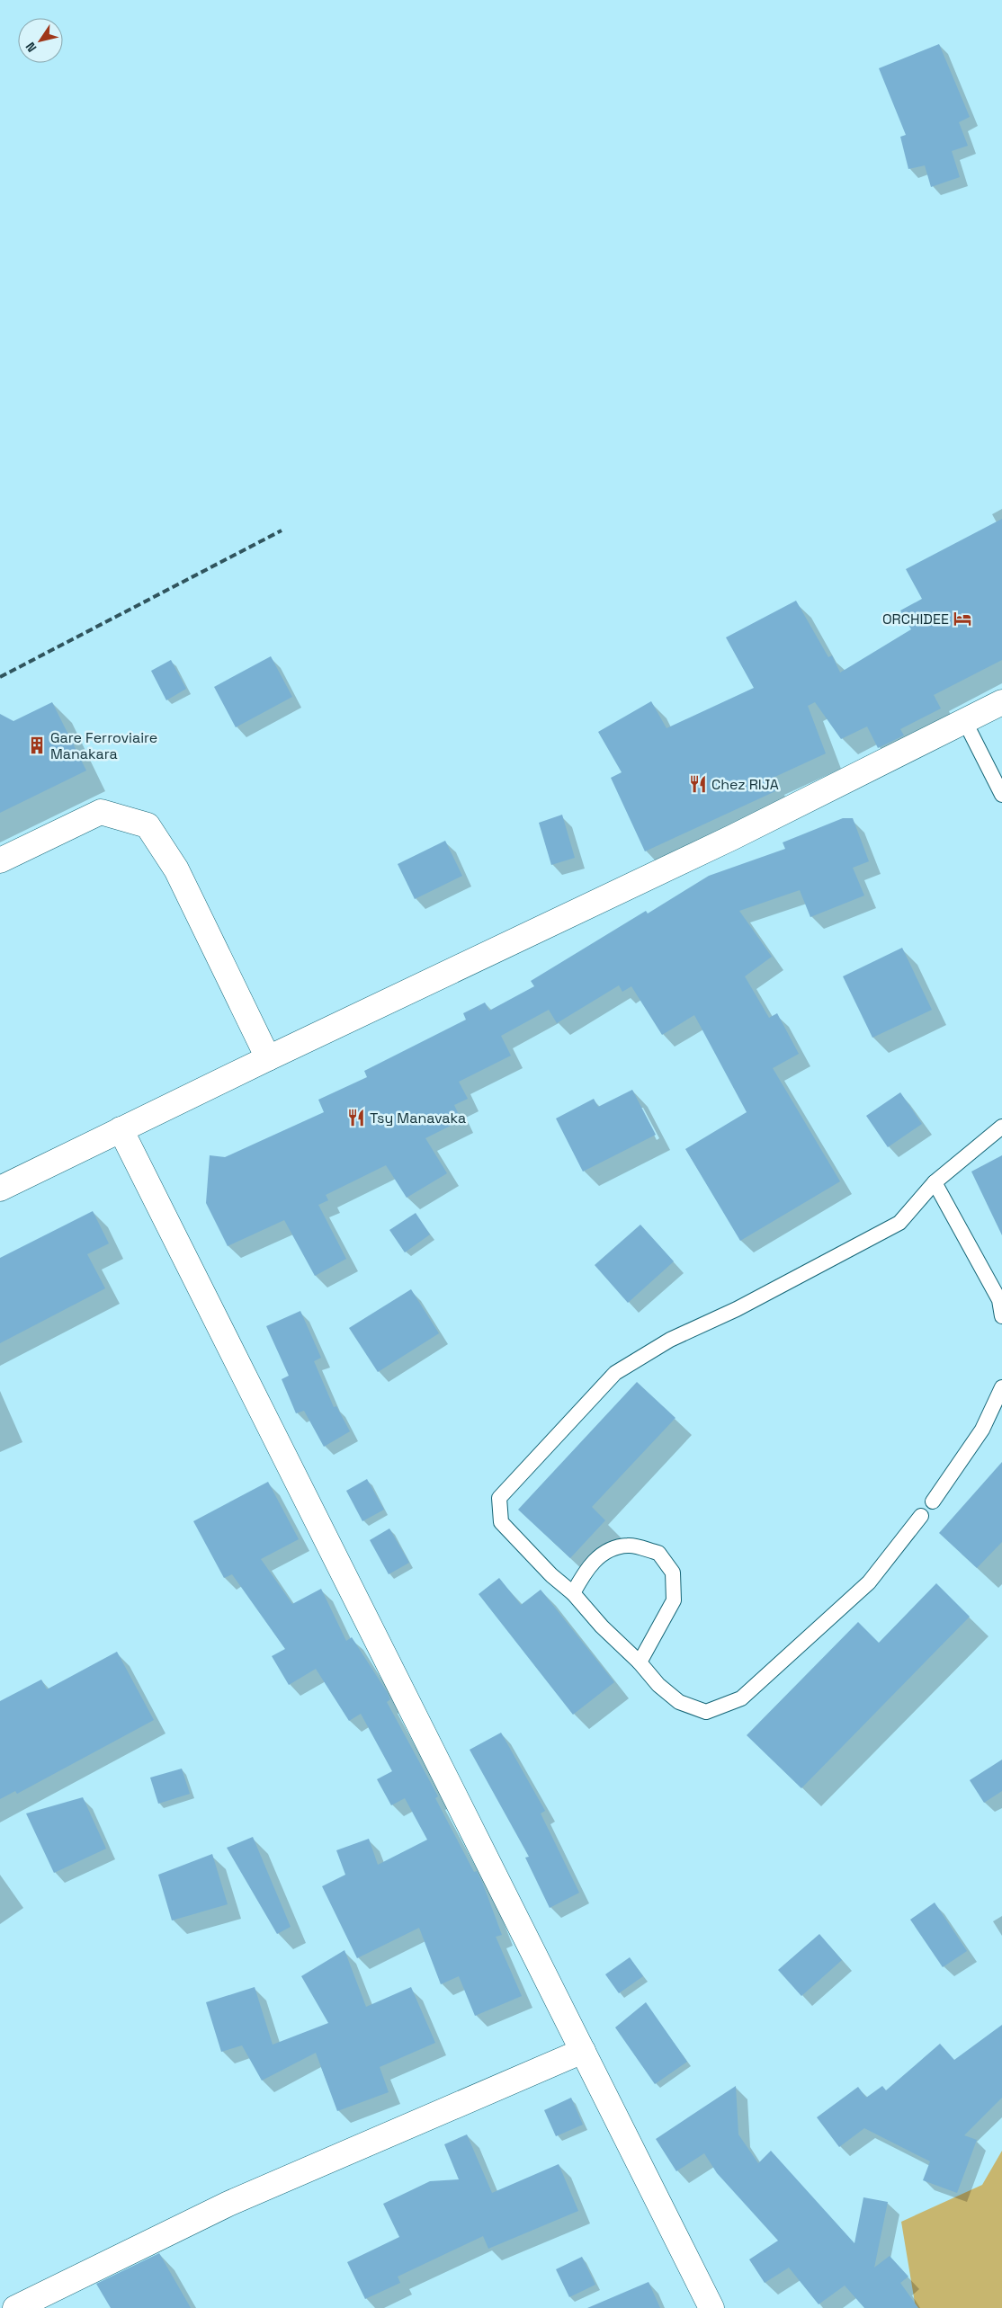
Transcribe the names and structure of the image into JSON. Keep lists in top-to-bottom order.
{
  "places": {
    "hotel": ["ORCHIDEE"],
    "building": ["Gare Ferroviaire Manakara"],
    "restaurant": ["Chez RIJA", "Tsy Manavaka"]
  },
  "north": "bottom left"
}
